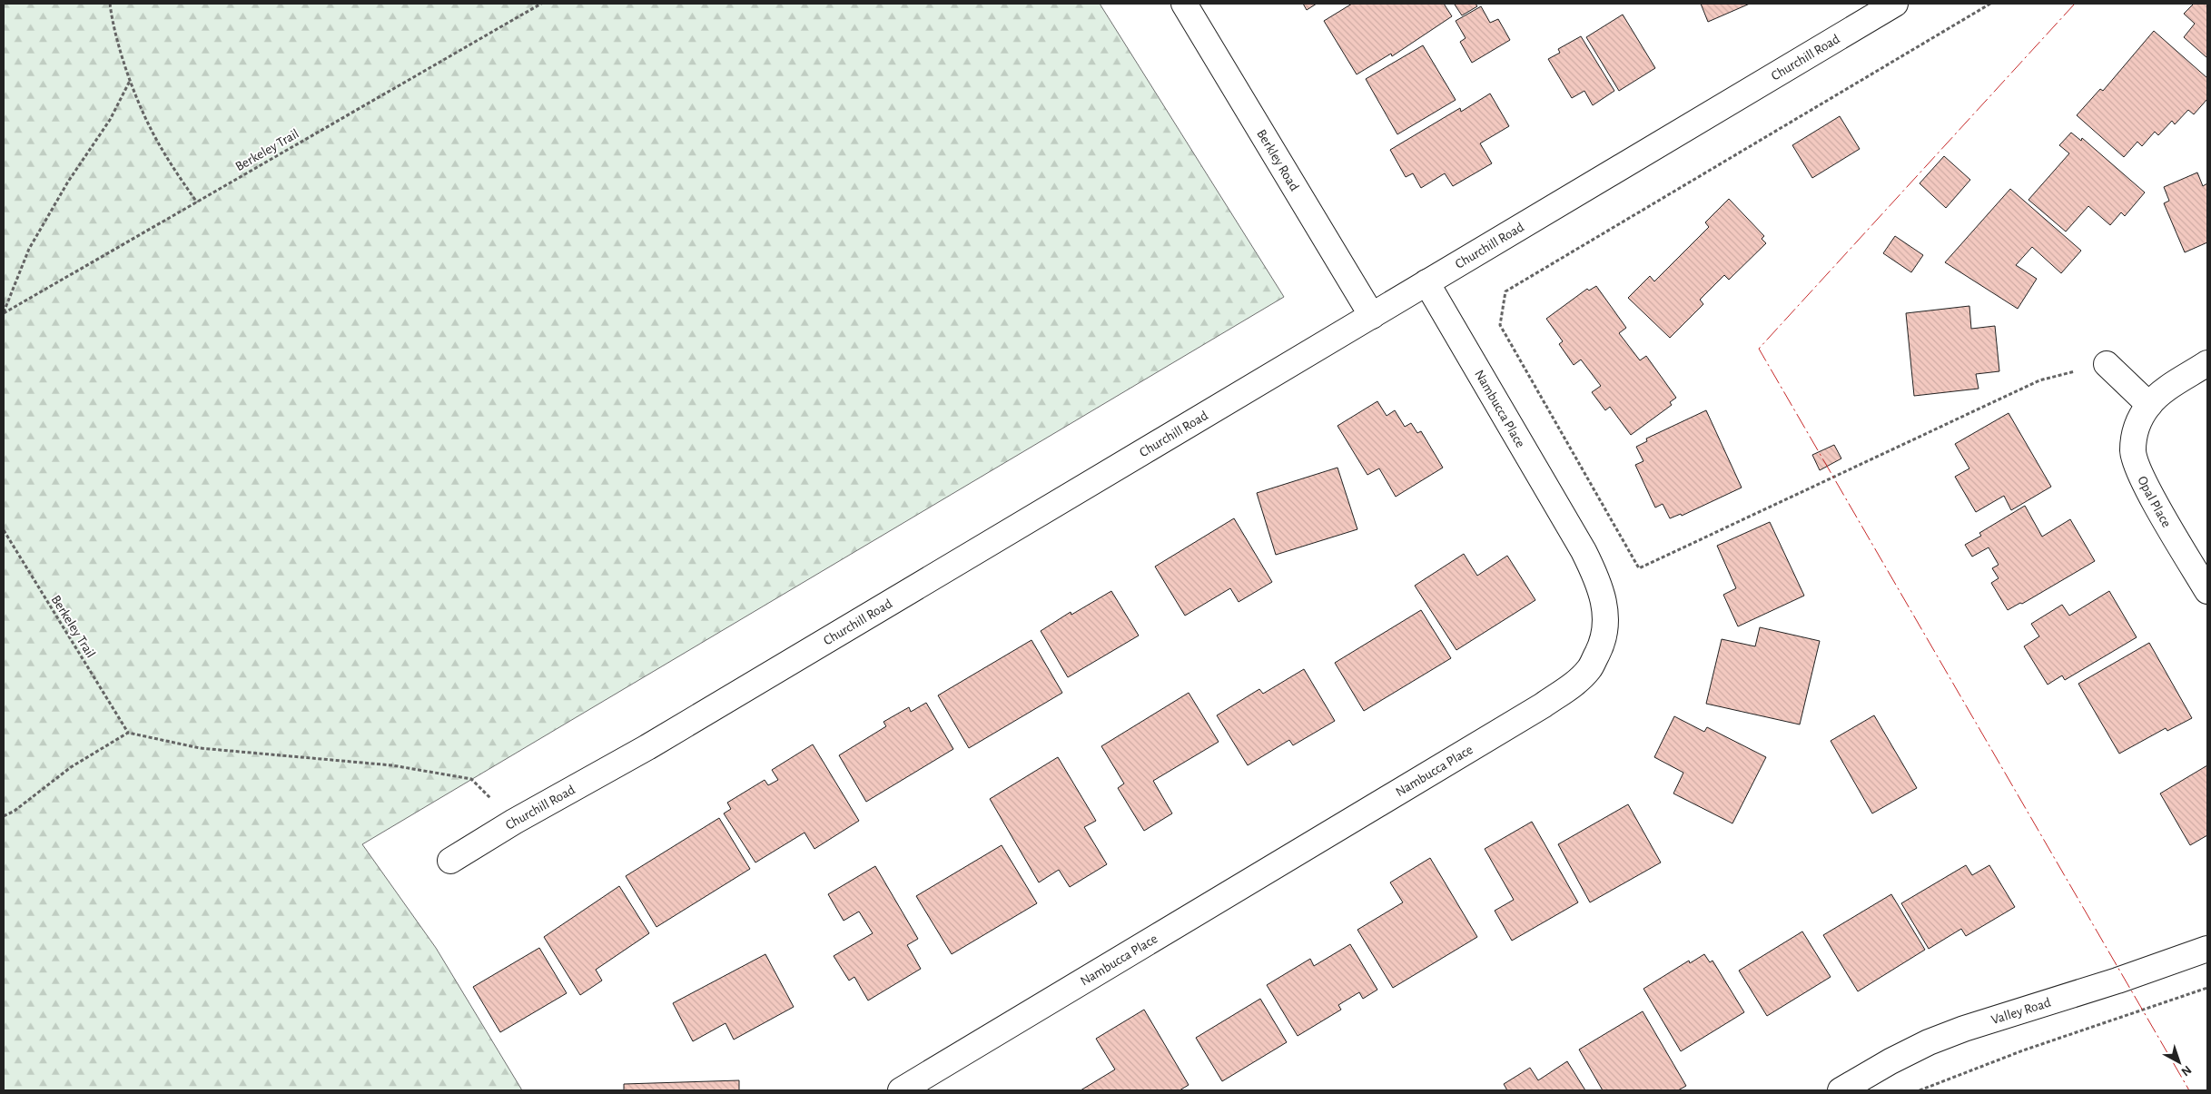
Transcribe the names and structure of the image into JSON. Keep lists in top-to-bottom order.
{
  "streets": {
    "street": [
      "Churchill Road",
      "Berkley Road",
      "Nambucca Place",
      "Opal Place",
      "Valley Road"
    ],
    "path": ["Berkeley Trail"]
  },
  "crossings": [
    ["Churchill Road", "Berkley Road"],
    ["Churchill Road", "Nambucca Place"]
  ],
  "north": "bottom right"
}
